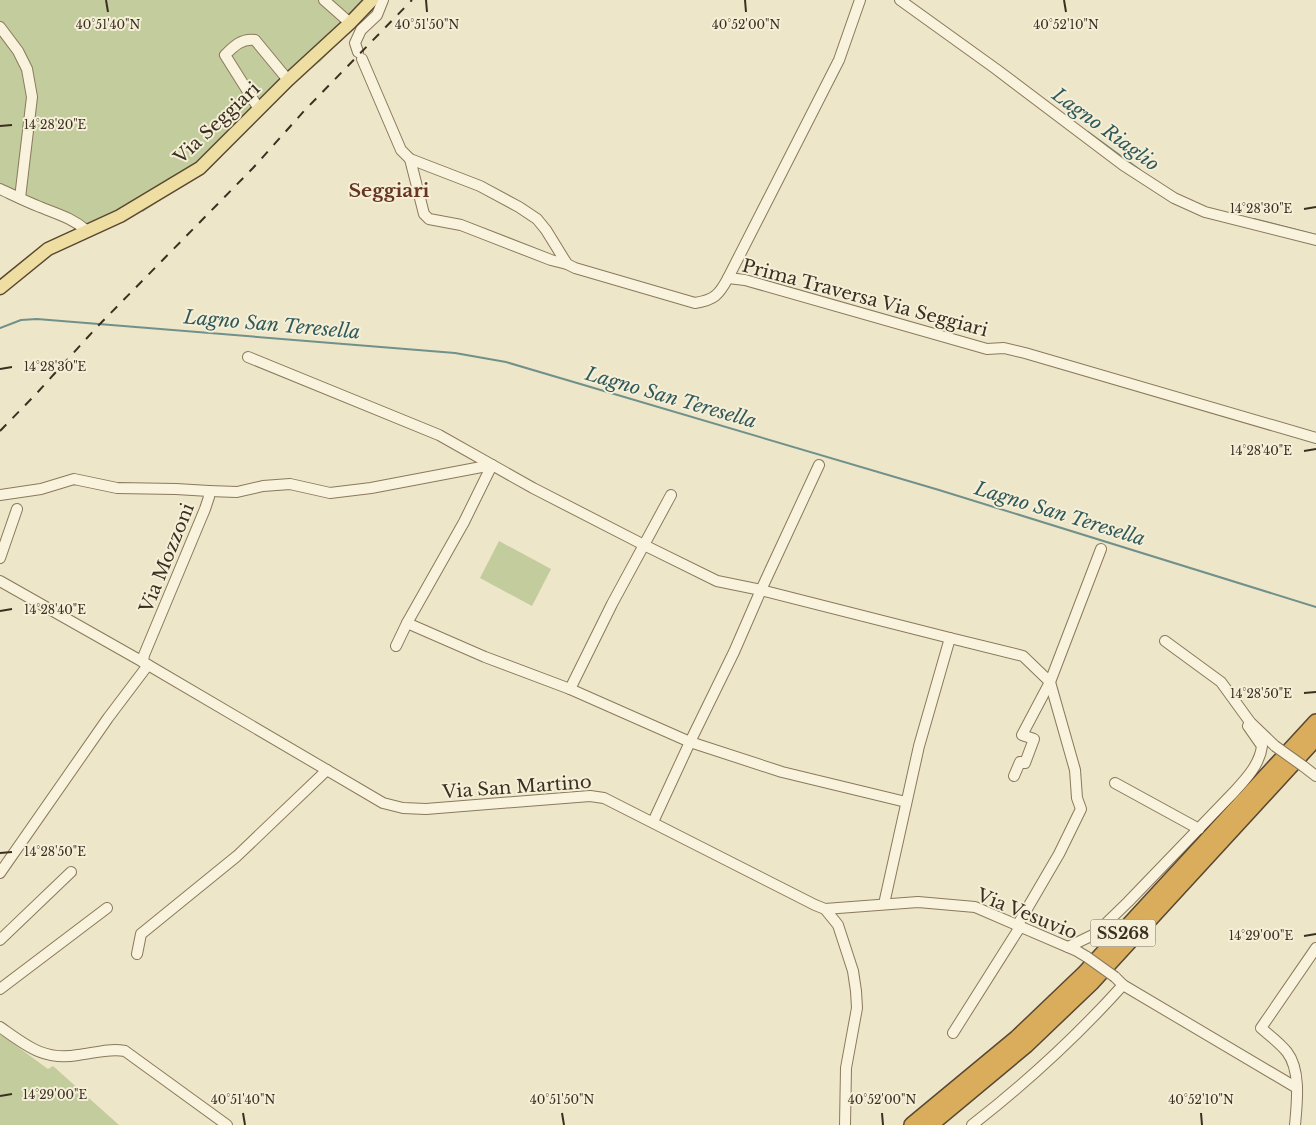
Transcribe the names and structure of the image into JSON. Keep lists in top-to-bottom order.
{
  "streets": {
    "highway": ["SS268"],
    "main road": ["Via Seggiari"],
    "street": [
      "Prima Traversa Via Seggiari",
      "Via Mozzoni",
      "Via San Martino",
      "Via Vesuvio"
    ]
  },
  "crossings": [
    ["Via Mozzoni", "Via San Martino"],
    ["Via San Martino", "Via Vesuvio"]
  ],
  "districts": ["Seggiari"],
  "water": ["Lagno Riaglio", "Lagno San Teresella"],
  "coordinates": [
    "40°51'40\"N",
    "40°51'50\"N",
    "40°52'00\"N",
    "40°52'10\"N",
    "14°28'20\"E",
    "14°28'30\"E",
    "14°28'40\"E",
    "14°28'50\"E",
    "14°29'00\"E"
  ]
}
